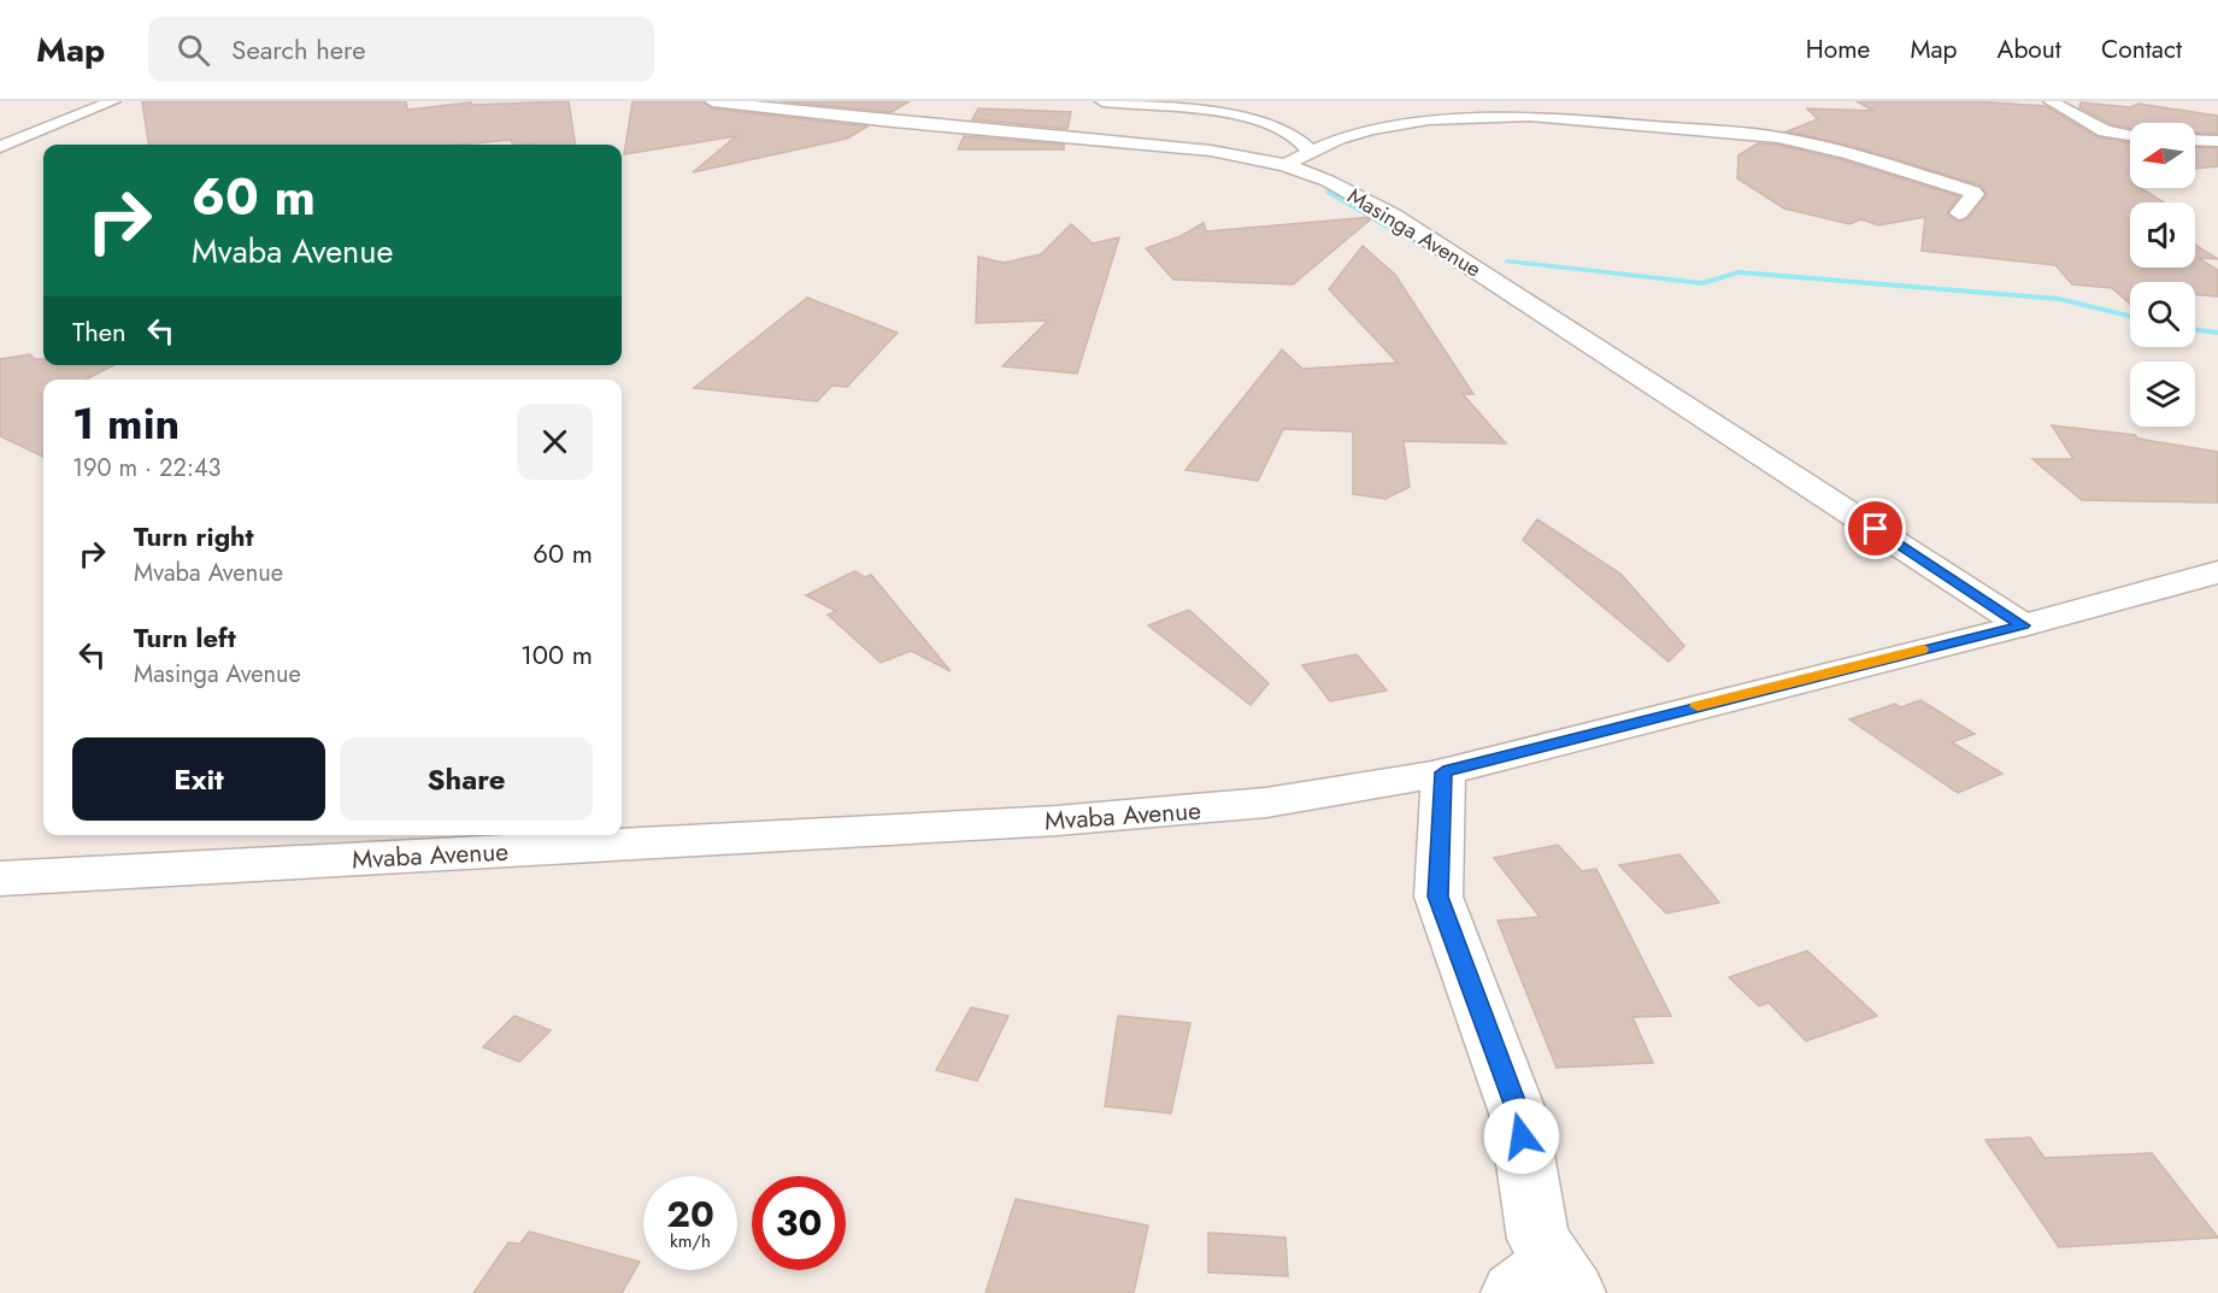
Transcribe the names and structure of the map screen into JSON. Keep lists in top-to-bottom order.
{
  "streets": {
    "street": ["Masinga Avenue", "Mvaba Avenue"]
  },
  "crossings": [
    ["Masinga Avenue", "Mvaba Avenue"]
  ],
  "north": "left",
  "page": {
    "header": "Map",
    "search": "Search here",
    "nav": [
      "Home",
      "Map",
      "About",
      "Contact"
    ],
    "turn": ["60 m", "Mvaba Avenue"],
    "then": "Then",
    "heading": ["1 min", "190 m · 22:43"],
    "list": [
      {
        "name": "Turn right",
        "note": "Mvaba Avenue",
        "value": "60 m"
      },
      {
        "name": "Turn left",
        "note": "Masinga Avenue",
        "value": "100 m"
      }
    ],
    "buttons": ["Exit", "Share"],
    "speed": "20 km/h",
    "limit": "30"
  }
}
